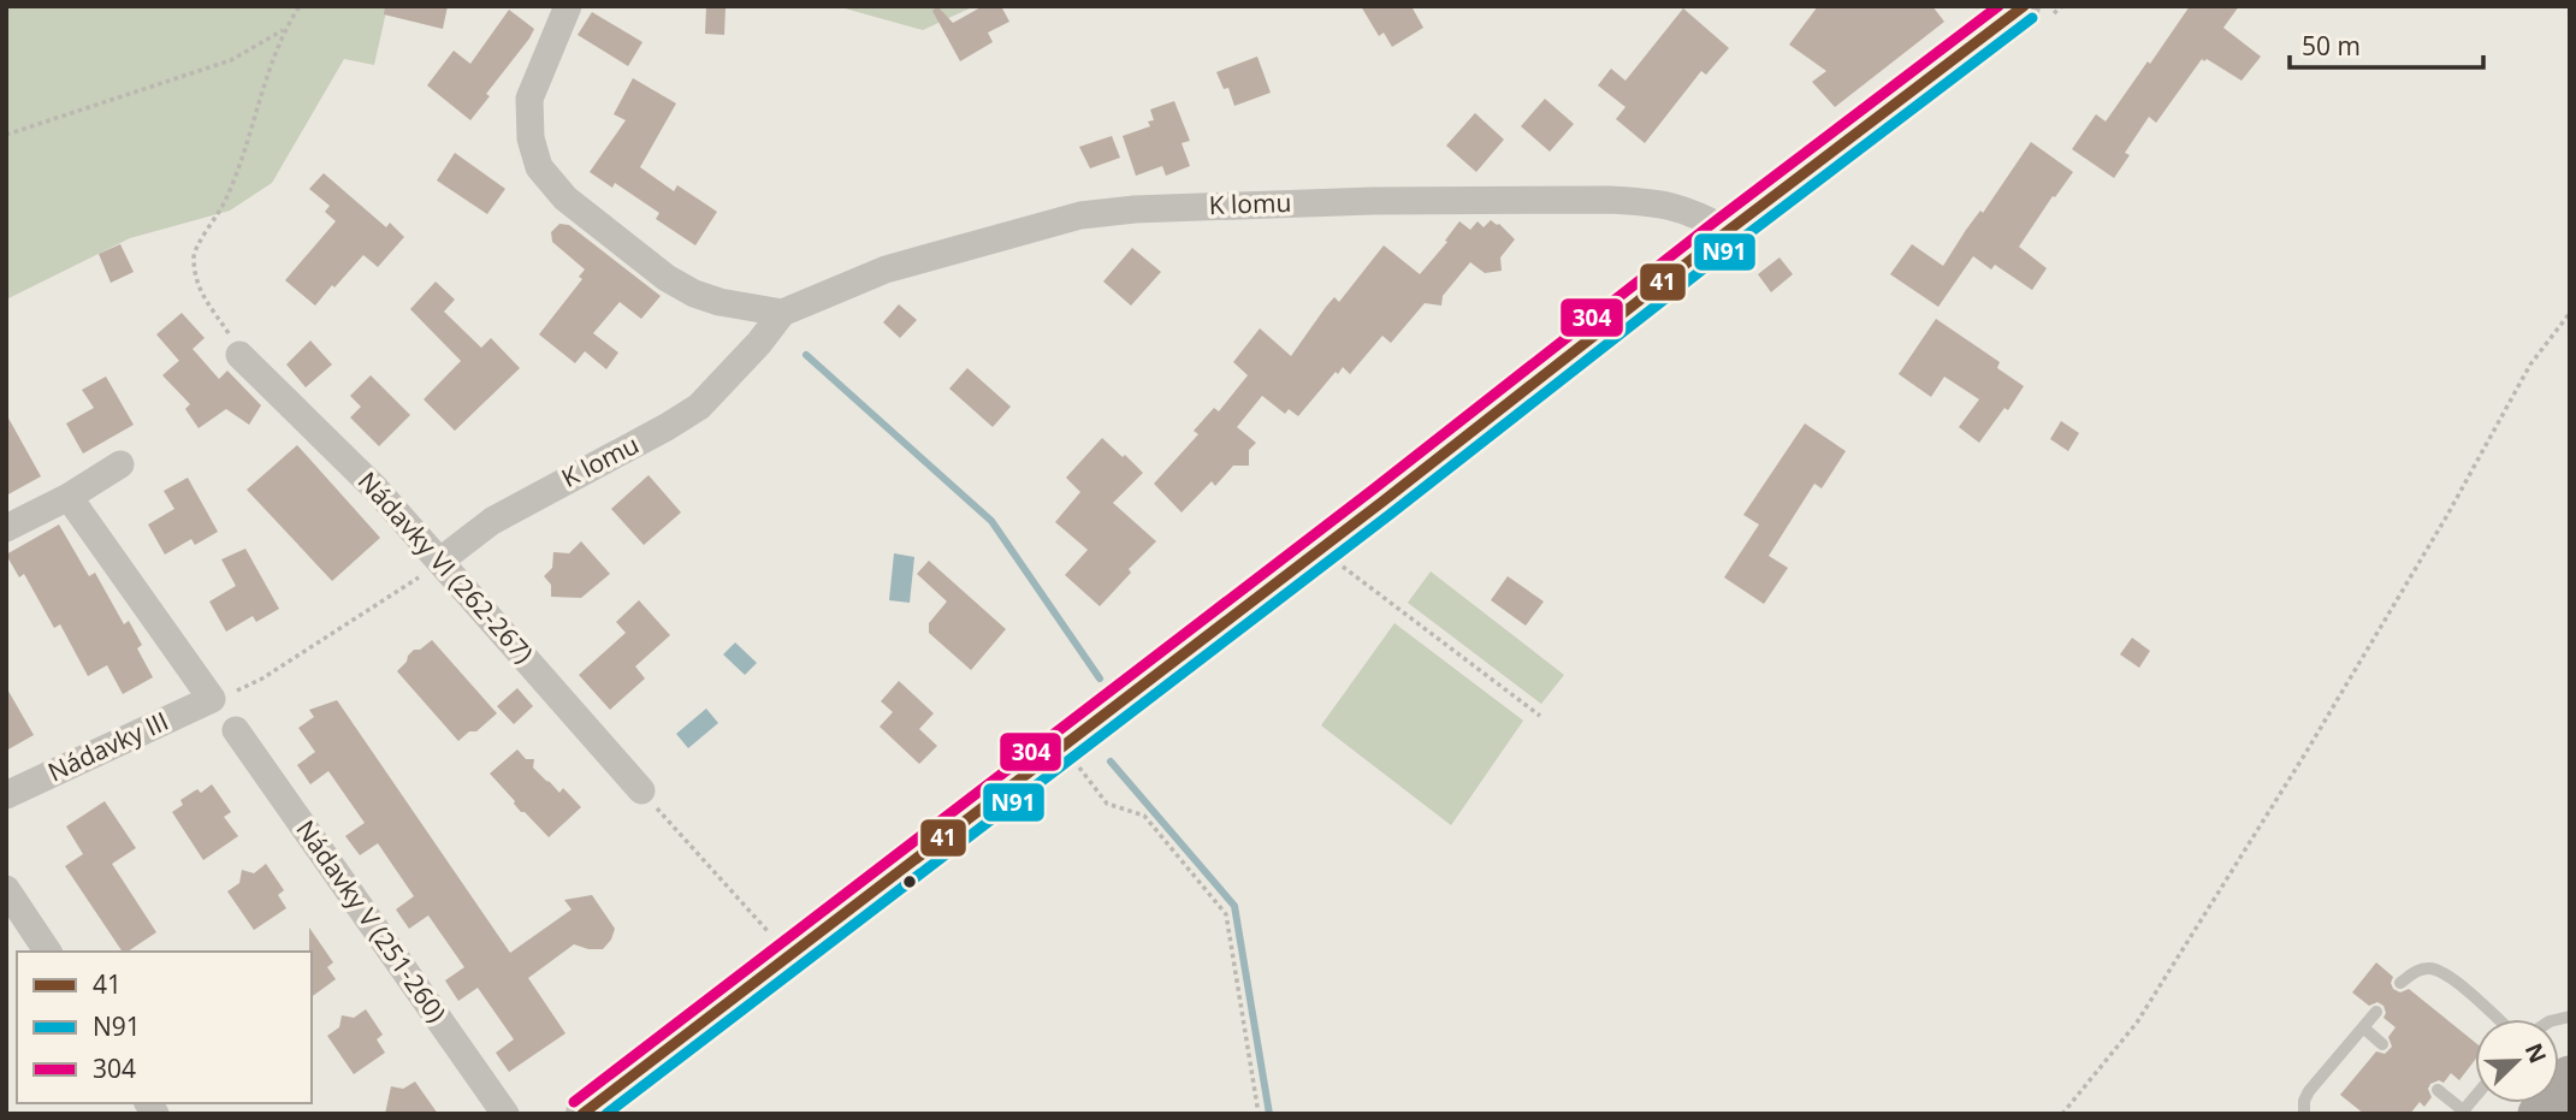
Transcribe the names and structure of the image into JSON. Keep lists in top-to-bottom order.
{
  "streets": {
    "street": [
      "K lomu",
      "Nádavky VI (262-267)",
      "Nádavky III",
      "Nádavky V (251-260)"
    ]
  },
  "crossings": [
    ["K lomu", "Nádavky VI (262-267)"]
  ],
  "lines": ["transit line 41", "transit line 304", "transit line N91"],
  "legend": ["41", "N91", "304"],
  "scale_bar": "50 m",
  "north": "top right"
}
